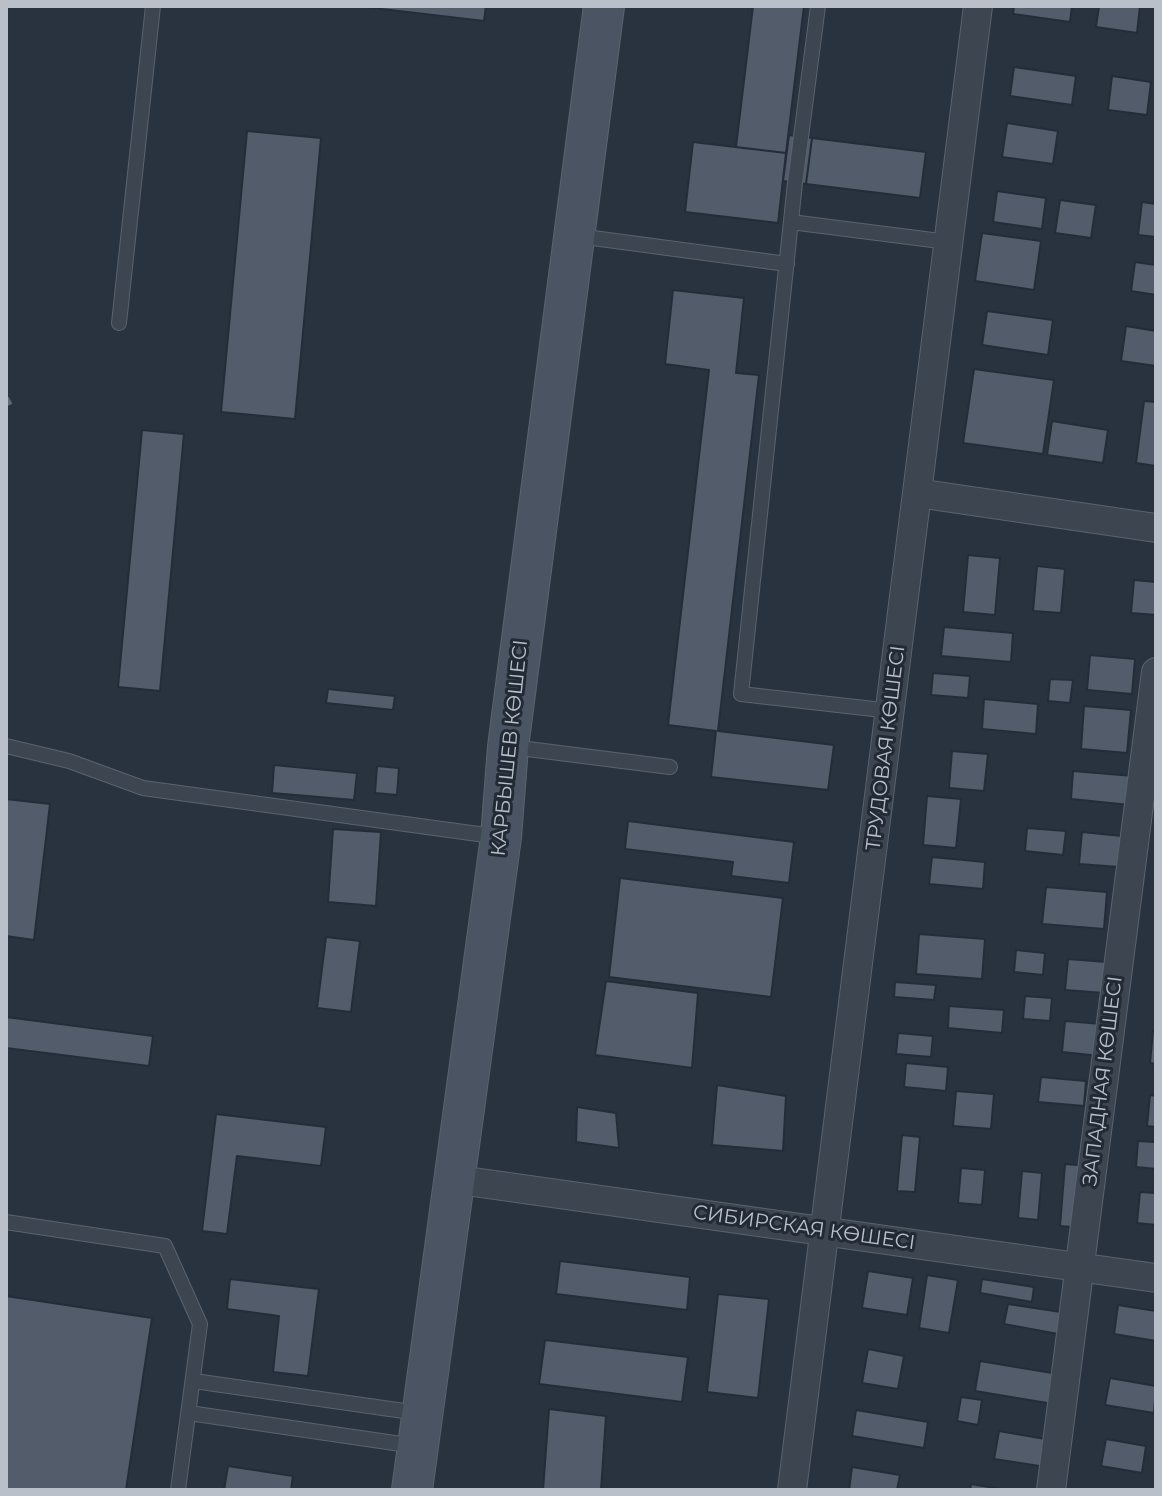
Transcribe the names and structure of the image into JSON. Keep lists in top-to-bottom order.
{
  "streets": {
    "main road": ["КАРБЫШЕВ КӨШЕСІ"],
    "street": ["ТРУДОВАЯ КӨШЕСІ", "ЗАПАДНАЯ КӨШЕСІ", "СИБИРСКАЯ КӨШЕСІ"]
  },
  "crossings": [
    ["КАРБЫШЕВ КӨШЕСІ", "СИБИРСКАЯ КӨШЕСІ"],
    ["ТРУДОВАЯ КӨШЕСІ", "СИБИРСКАЯ КӨШЕСІ"],
    ["ЗАПАДНАЯ КӨШЕСІ", "СИБИРСКАЯ КӨШЕСІ"]
  ]
}
